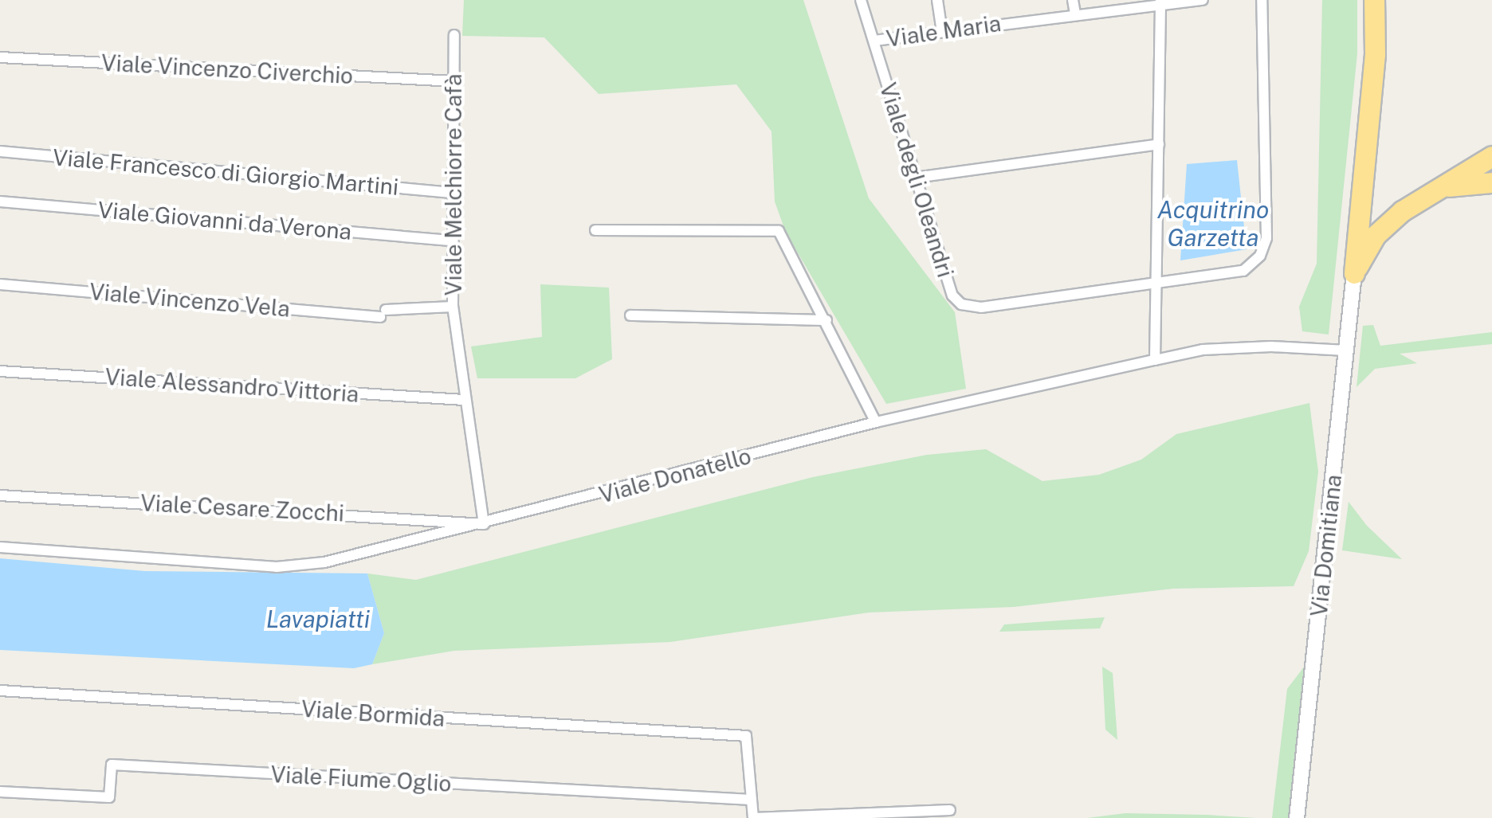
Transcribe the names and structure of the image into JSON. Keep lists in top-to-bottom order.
{
  "streets": {
    "street": [
      "Viale Maria",
      "Viale Vincenzo Civerchio",
      "Viale Francesco di Giorgio Martini",
      "Viale degli Oleandri",
      "Viale Melchiorre Cafà",
      "Viale Giovanni da Verona",
      "Viale Vincenzo Vela",
      "Viale Alessandro Vittoria",
      "Viale Donatello",
      "Viale Cesare Zocchi",
      "Via Domitiana",
      "Viale Bormida",
      "Viale Fiume Oglio"
    ]
  },
  "crossings": [
    ["Viale Maria", "Viale degli Oleandri"],
    ["Viale Vincenzo Civerchio", "Viale Melchiorre Cafà"],
    ["Viale Francesco di Giorgio Martini", "Viale Melchiorre Cafà"],
    ["Viale Melchiorre Cafà", "Viale Giovanni da Verona"],
    ["Viale Melchiorre Cafà", "Viale Vincenzo Vela"],
    ["Viale Melchiorre Cafà", "Viale Alessandro Vittoria"],
    ["Viale Melchiorre Cafà", "Viale Donatello"],
    ["Viale Melchiorre Cafà", "Viale Cesare Zocchi"],
    ["Viale Donatello", "Viale Cesare Zocchi"],
    ["Viale Donatello", "Via Domitiana"],
    ["Viale Bormida", "Viale Fiume Oglio"]
  ],
  "water": ["Acquitrino Garzetta", "Lavapiatti"]
}
